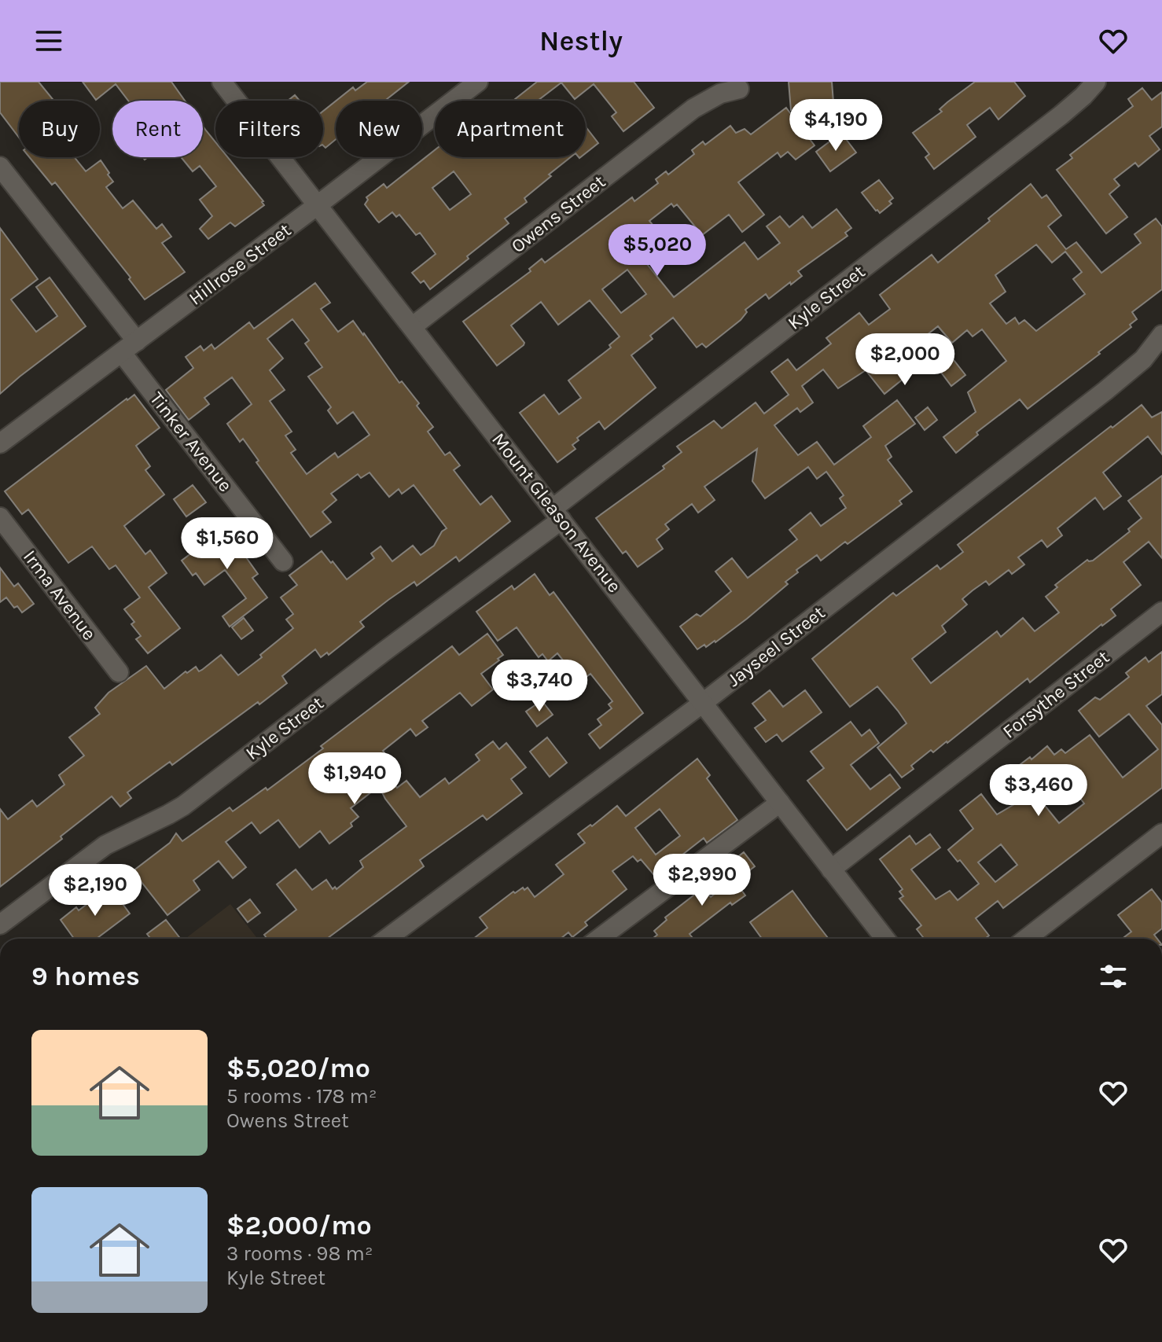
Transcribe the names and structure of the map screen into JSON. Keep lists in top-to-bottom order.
{
  "streets": {
    "street": [
      "Owens Street",
      "Hillrose Street",
      "Kyle Street",
      "Tinker Avenue",
      "Mount Gleason Avenue",
      "Irma Avenue",
      "Jayseel Street",
      "Forsythe Street"
    ]
  },
  "crossings": [
    ["Owens Street", "Mount Gleason Avenue"],
    ["Hillrose Street", "Tinker Avenue"],
    ["Hillrose Street", "Mount Gleason Avenue"],
    ["Kyle Street", "Mount Gleason Avenue"],
    ["Mount Gleason Avenue", "Jayseel Street"],
    ["Mount Gleason Avenue", "Forsythe Street"]
  ],
  "page": {
    "header": "Nestly",
    "price": [
      "$4,190",
      "$5,020",
      "$2,000",
      "$1,560",
      "$3,740",
      "$1,940",
      "$3,460",
      "$2,990",
      "$2,190"
    ],
    "chip": [
      "Buy",
      "Rent",
      "Filters",
      "New",
      "Apartment"
    ],
    "heading": "9 homes",
    "list": [
      {
        "name": "$5,020/mo",
        "note": "5 rooms · 178 m² · Owens Street"
      },
      {
        "name": "$2,000/mo",
        "note": "3 rooms · 98 m² · Kyle Street"
      }
    ]
  }
}
